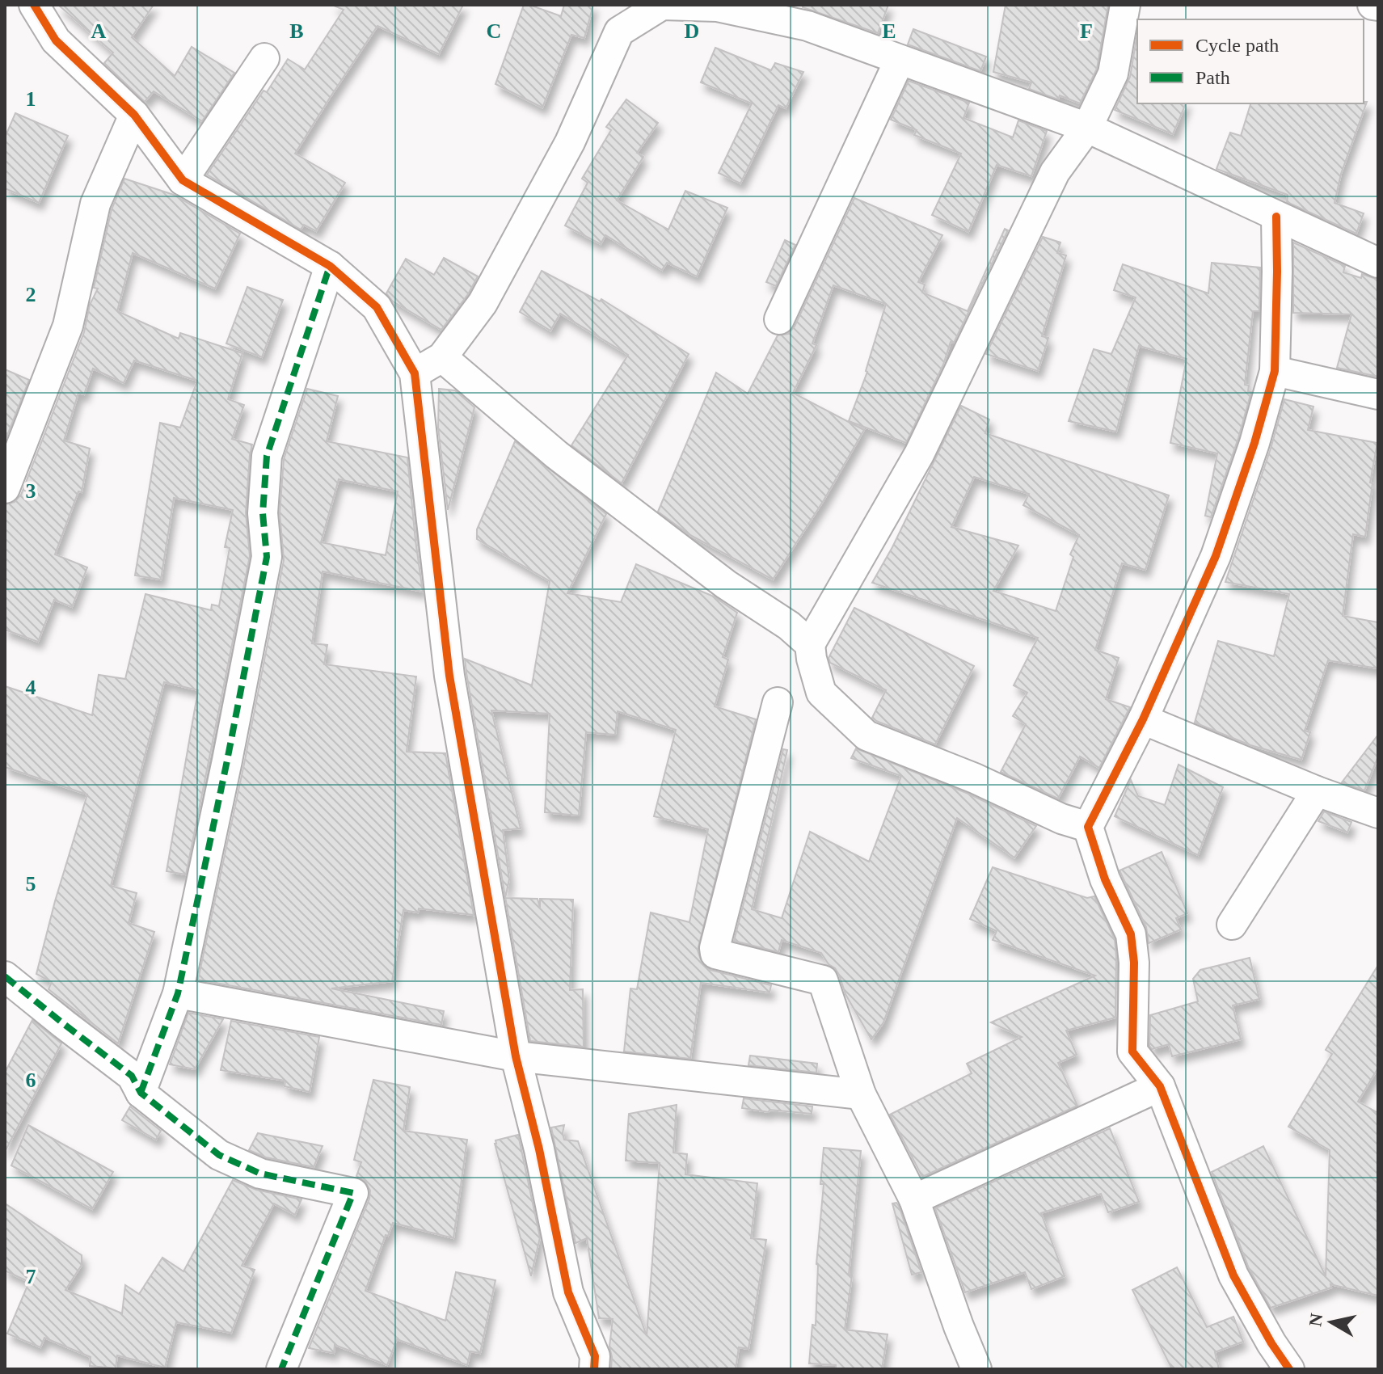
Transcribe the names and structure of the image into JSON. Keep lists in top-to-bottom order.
{
  "legend": ["Cycle path", "Path"],
  "north": "left",
  "grid": {
    "columns": [
      "A",
      "B",
      "C",
      "D",
      "E",
      "F"
    ],
    "rows": [
      "1",
      "2",
      "3",
      "4",
      "5",
      "6",
      "7"
    ]
  }
}
